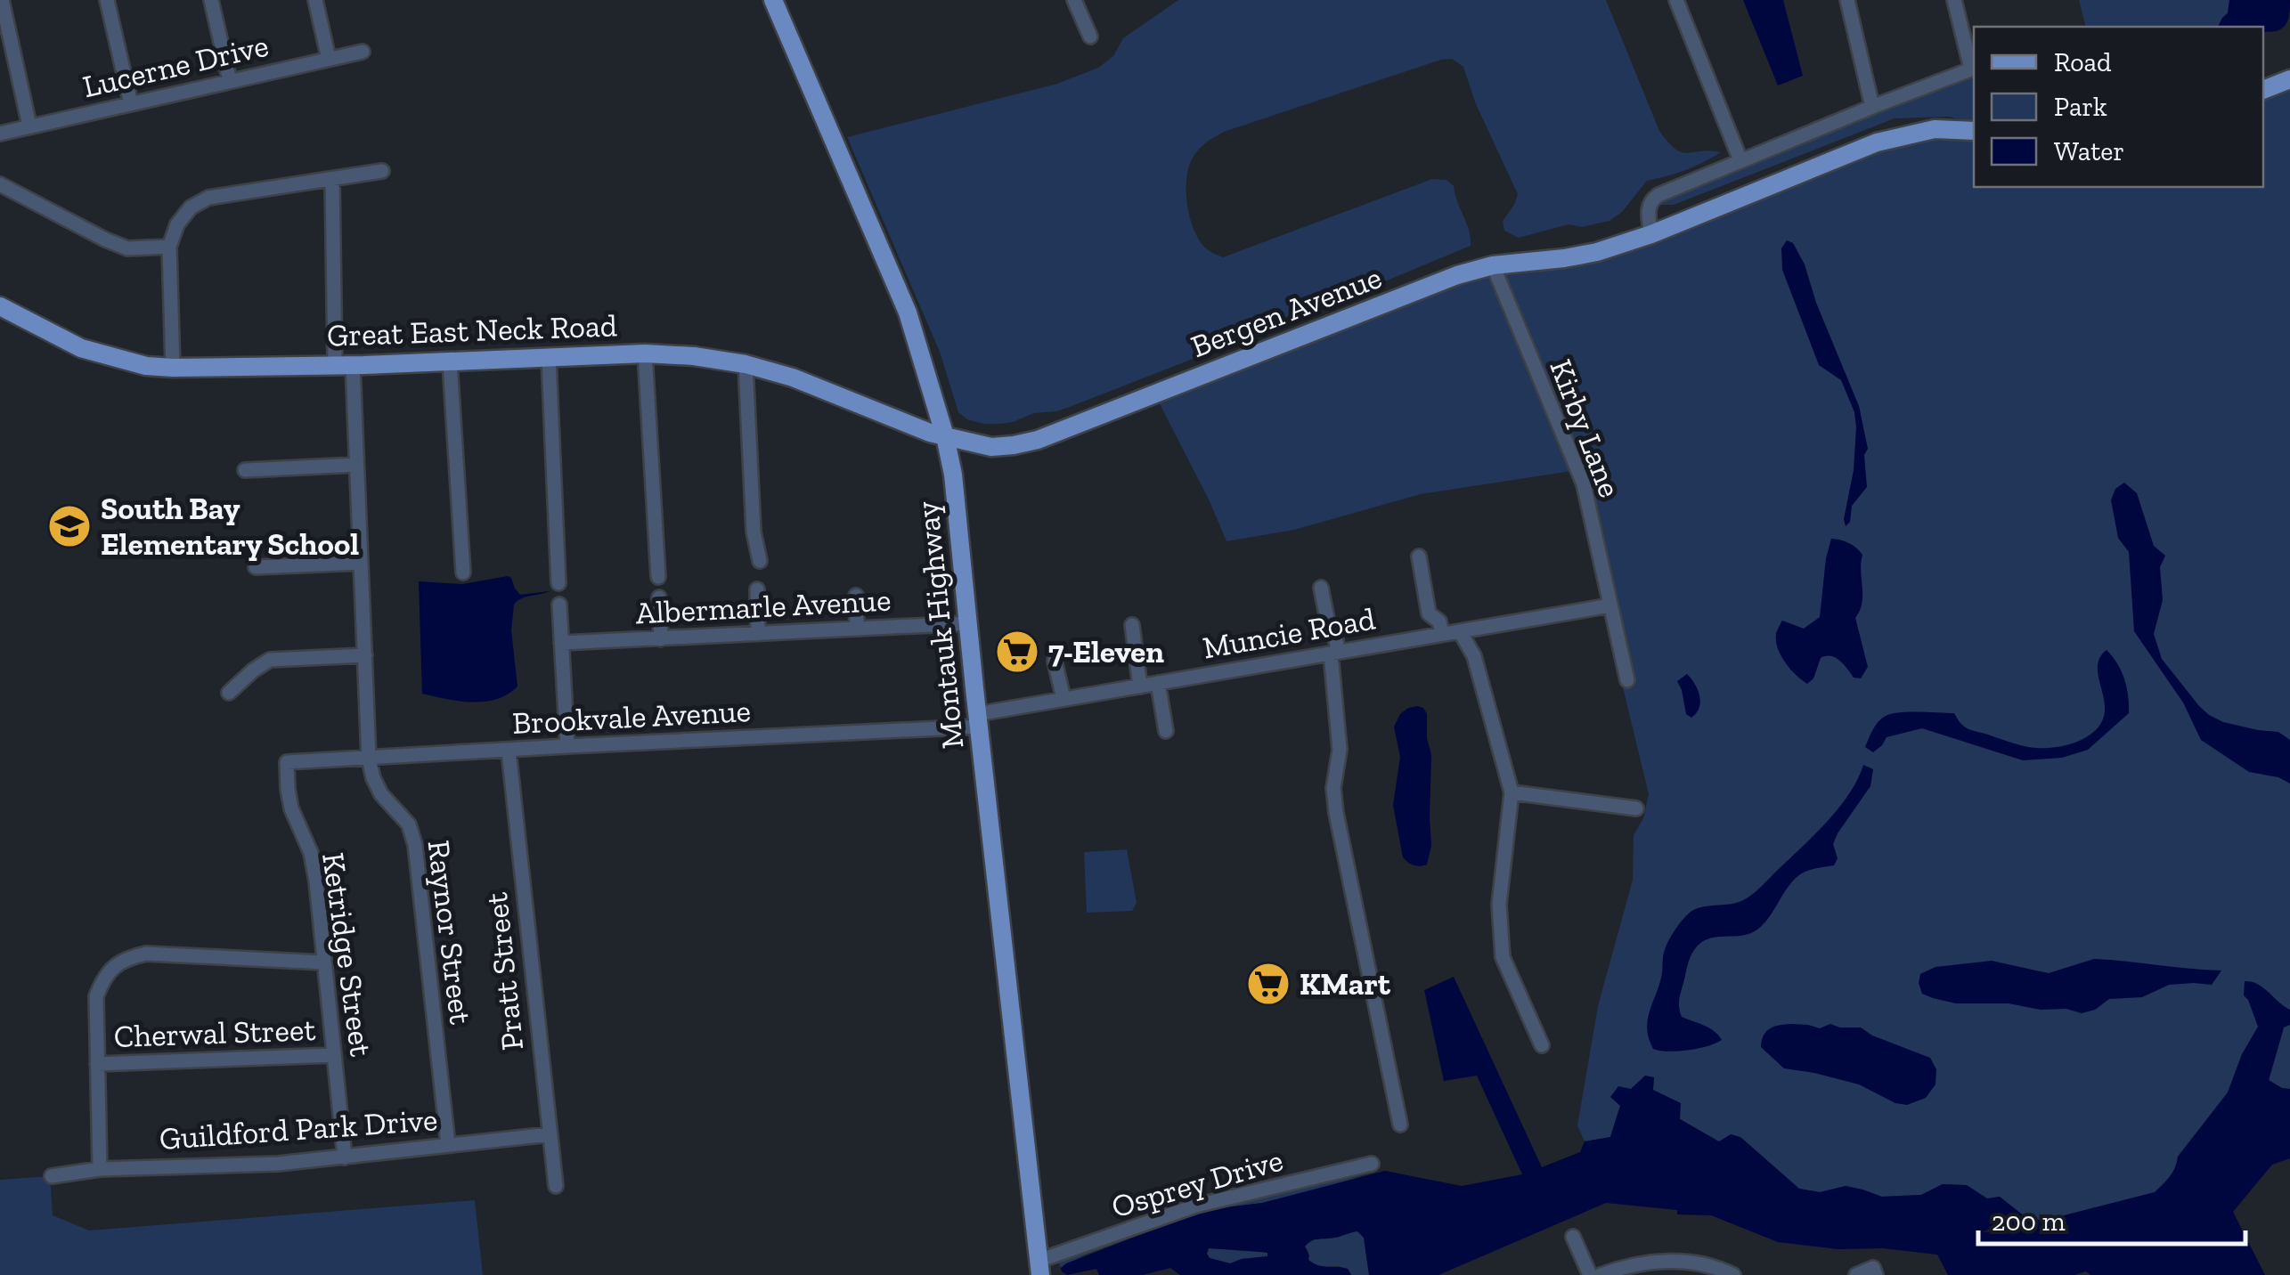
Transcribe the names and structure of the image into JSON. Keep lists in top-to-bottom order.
{
  "streets": {
    "main road": ["Bergen Avenue", "Great East Neck Road", "Montauk Highway"],
    "street": [
      "Lucerne Drive",
      "Kirby Lane",
      "Albermarle Avenue",
      "Muncie Road",
      "Brookvale Avenue",
      "Raynor Street",
      "Ketridge Street",
      "Pratt Street",
      "Cherwal Street",
      "Guildford Park Drive",
      "Osprey Drive"
    ]
  },
  "crossings": [
    ["Bergen Avenue", "Great East Neck Road"],
    ["Bergen Avenue", "Kirby Lane"],
    ["Bergen Avenue", "Montauk Highway"],
    ["Great East Neck Road", "Montauk Highway"],
    ["Great East Neck Road", "Raynor Street"],
    ["Kirby Lane", "Muncie Road"],
    ["Albermarle Avenue", "Montauk Highway"],
    ["Montauk Highway", "Muncie Road"],
    ["Montauk Highway", "Brookvale Avenue"],
    ["Montauk Highway", "Osprey Drive"],
    ["Muncie Road", "Brookvale Avenue"],
    ["Brookvale Avenue", "Raynor Street"],
    ["Brookvale Avenue", "Ketridge Street"],
    ["Brookvale Avenue", "Pratt Street"],
    ["Raynor Street", "Guildford Park Drive"],
    ["Ketridge Street", "Cherwal Street"],
    ["Ketridge Street", "Guildford Park Drive"],
    ["Pratt Street", "Guildford Park Drive"]
  ],
  "places": {
    "school or university": ["South Bay Elementary School"],
    "supermarket": ["7-Eleven", "KMart"]
  },
  "legend": ["Road", "Park", "Water"],
  "scale_bar": "200 m"
}
